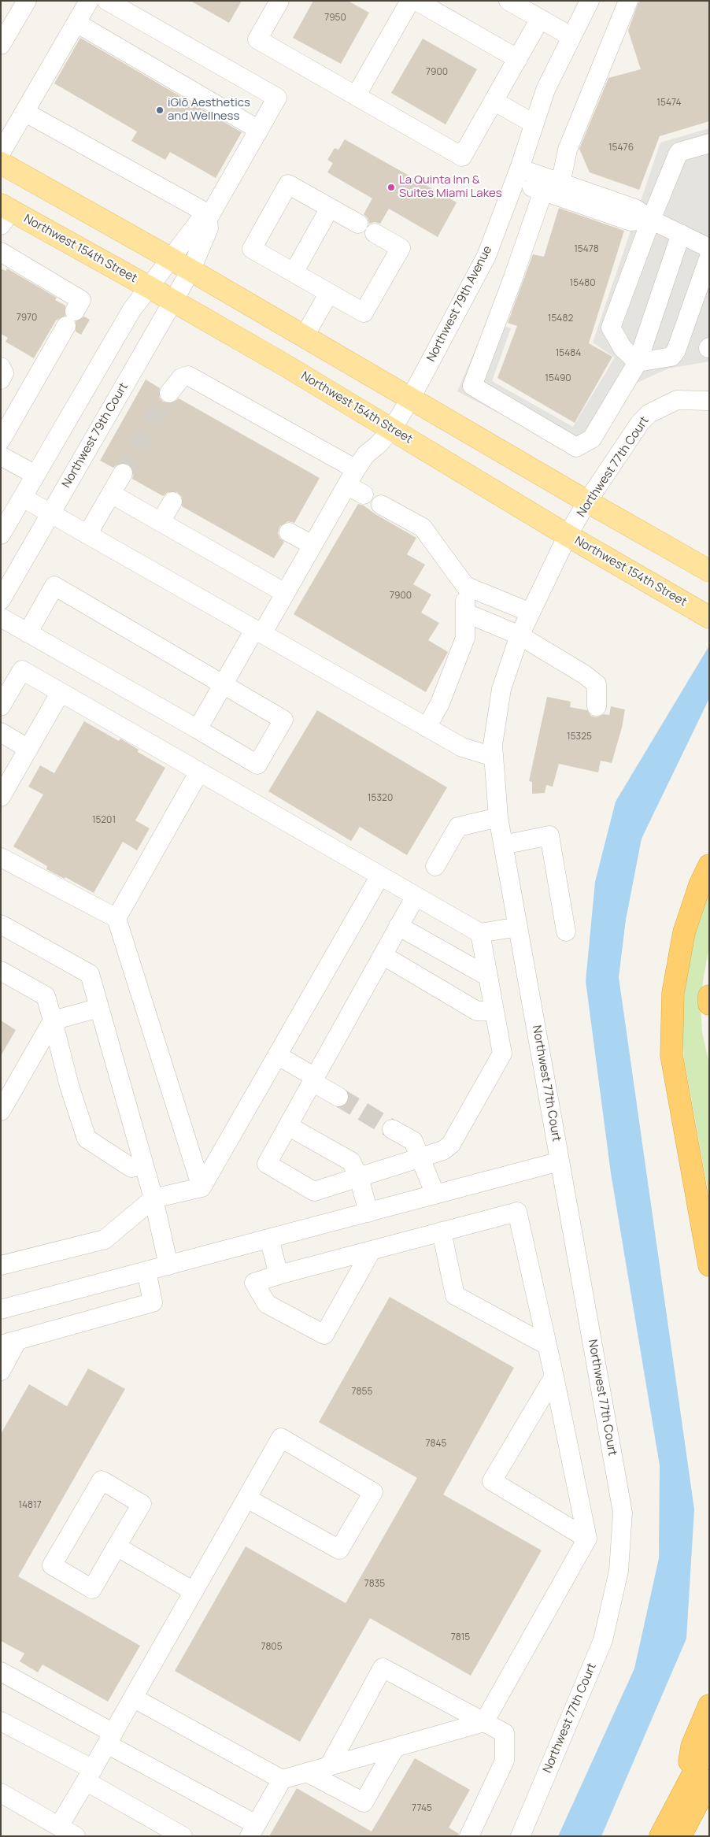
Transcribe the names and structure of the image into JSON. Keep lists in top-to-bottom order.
{
  "streets": {
    "main road": ["Northwest 154th Street"],
    "street": ["Northwest 79th Avenue", "Northwest 79th Court", "Northwest 77th Court"]
  },
  "crossings": [
    ["Northwest 154th Street", "Northwest 79th Avenue"],
    ["Northwest 154th Street", "Northwest 79th Court"],
    ["Northwest 154th Street", "Northwest 77th Court"]
  ],
  "places": ["iGlō Aesthetics and Wellness", "La Quinta Inn & Suites Miami Lakes"],
  "house_numbers": [
    "7950",
    "7900",
    "15474",
    "15476",
    "15478",
    "15480",
    "7970",
    "15482",
    "15484",
    "15490",
    "7900",
    "15325",
    "15320",
    "15201",
    "7855",
    "7845",
    "14817",
    "7835",
    "7815",
    "7805",
    "7745"
  ]
}
